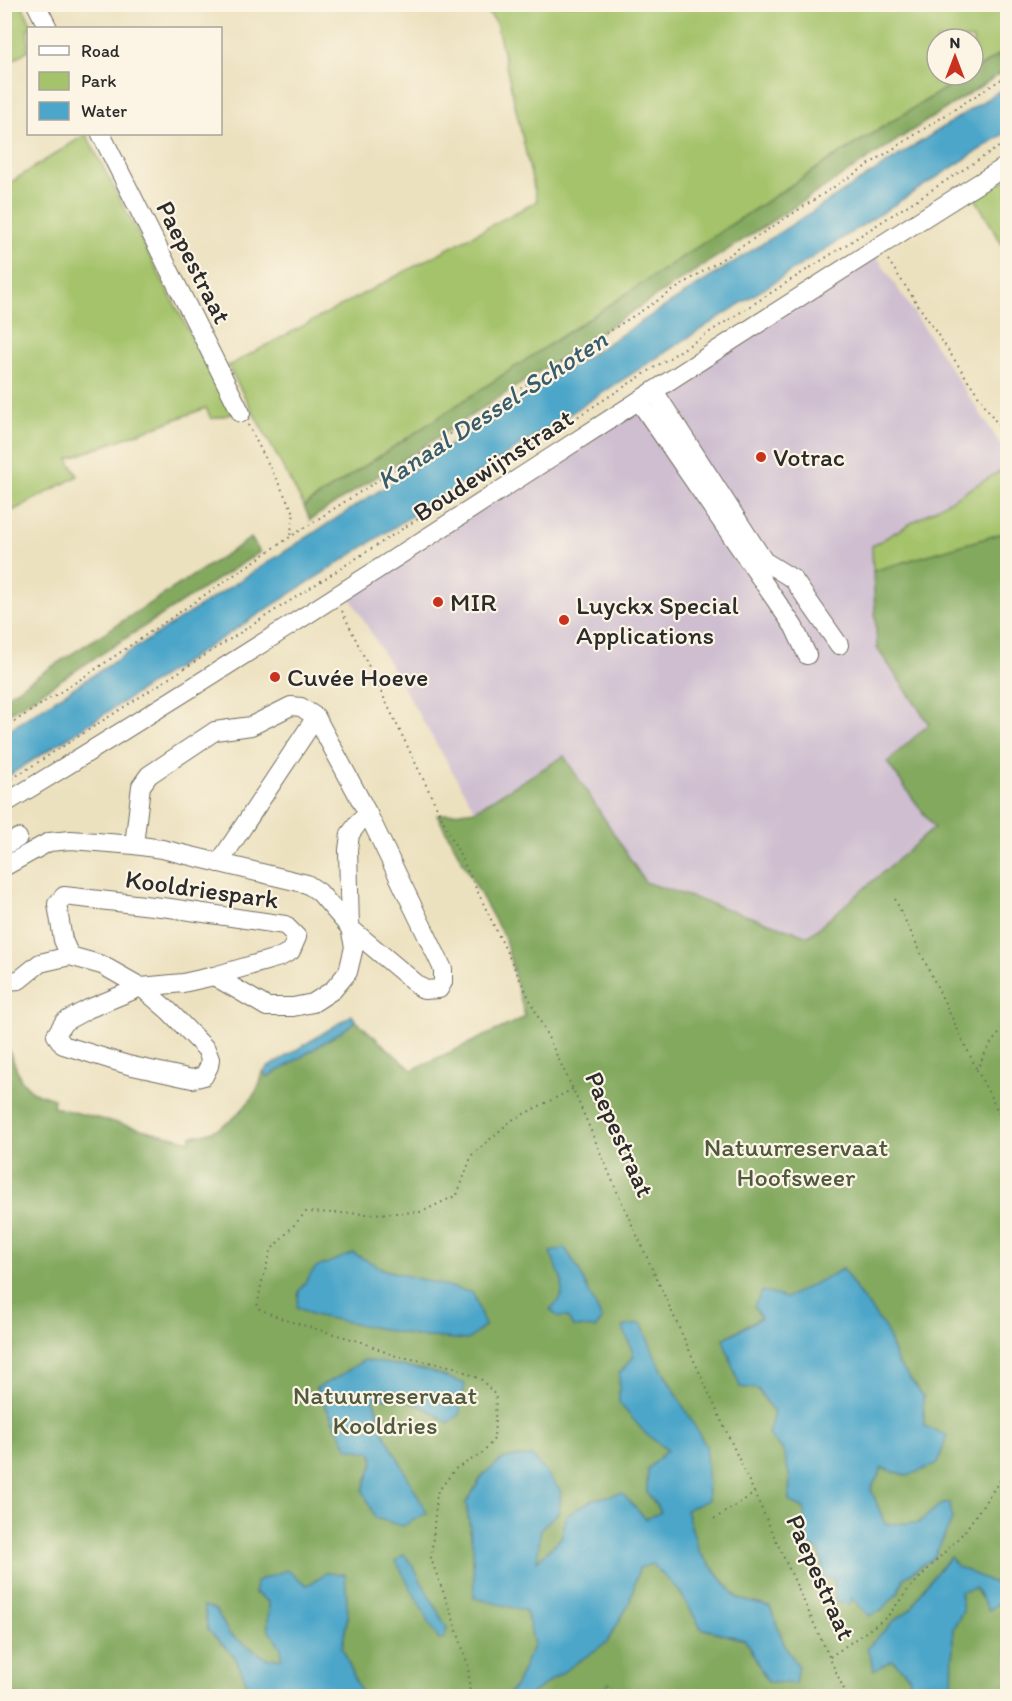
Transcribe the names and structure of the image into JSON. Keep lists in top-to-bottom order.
{
  "streets": {
    "street": ["Paepestraat", "Boudewijnstraat", "Kooldriespark"]
  },
  "crossings": [
    ["Paepestraat", "Boudewijnstraat"]
  ],
  "water": ["Kanaal Dessel-Schoten"],
  "parks": ["Natuurreservaat Hoofsweer", "Natuurreservaat Kooldries"],
  "places": [
    "Votrac",
    "MIR",
    "Luyckx Special Applications",
    "Cuvée Hoeve"
  ],
  "legend": ["Road", "Park", "Water"],
  "north": "top"
}
